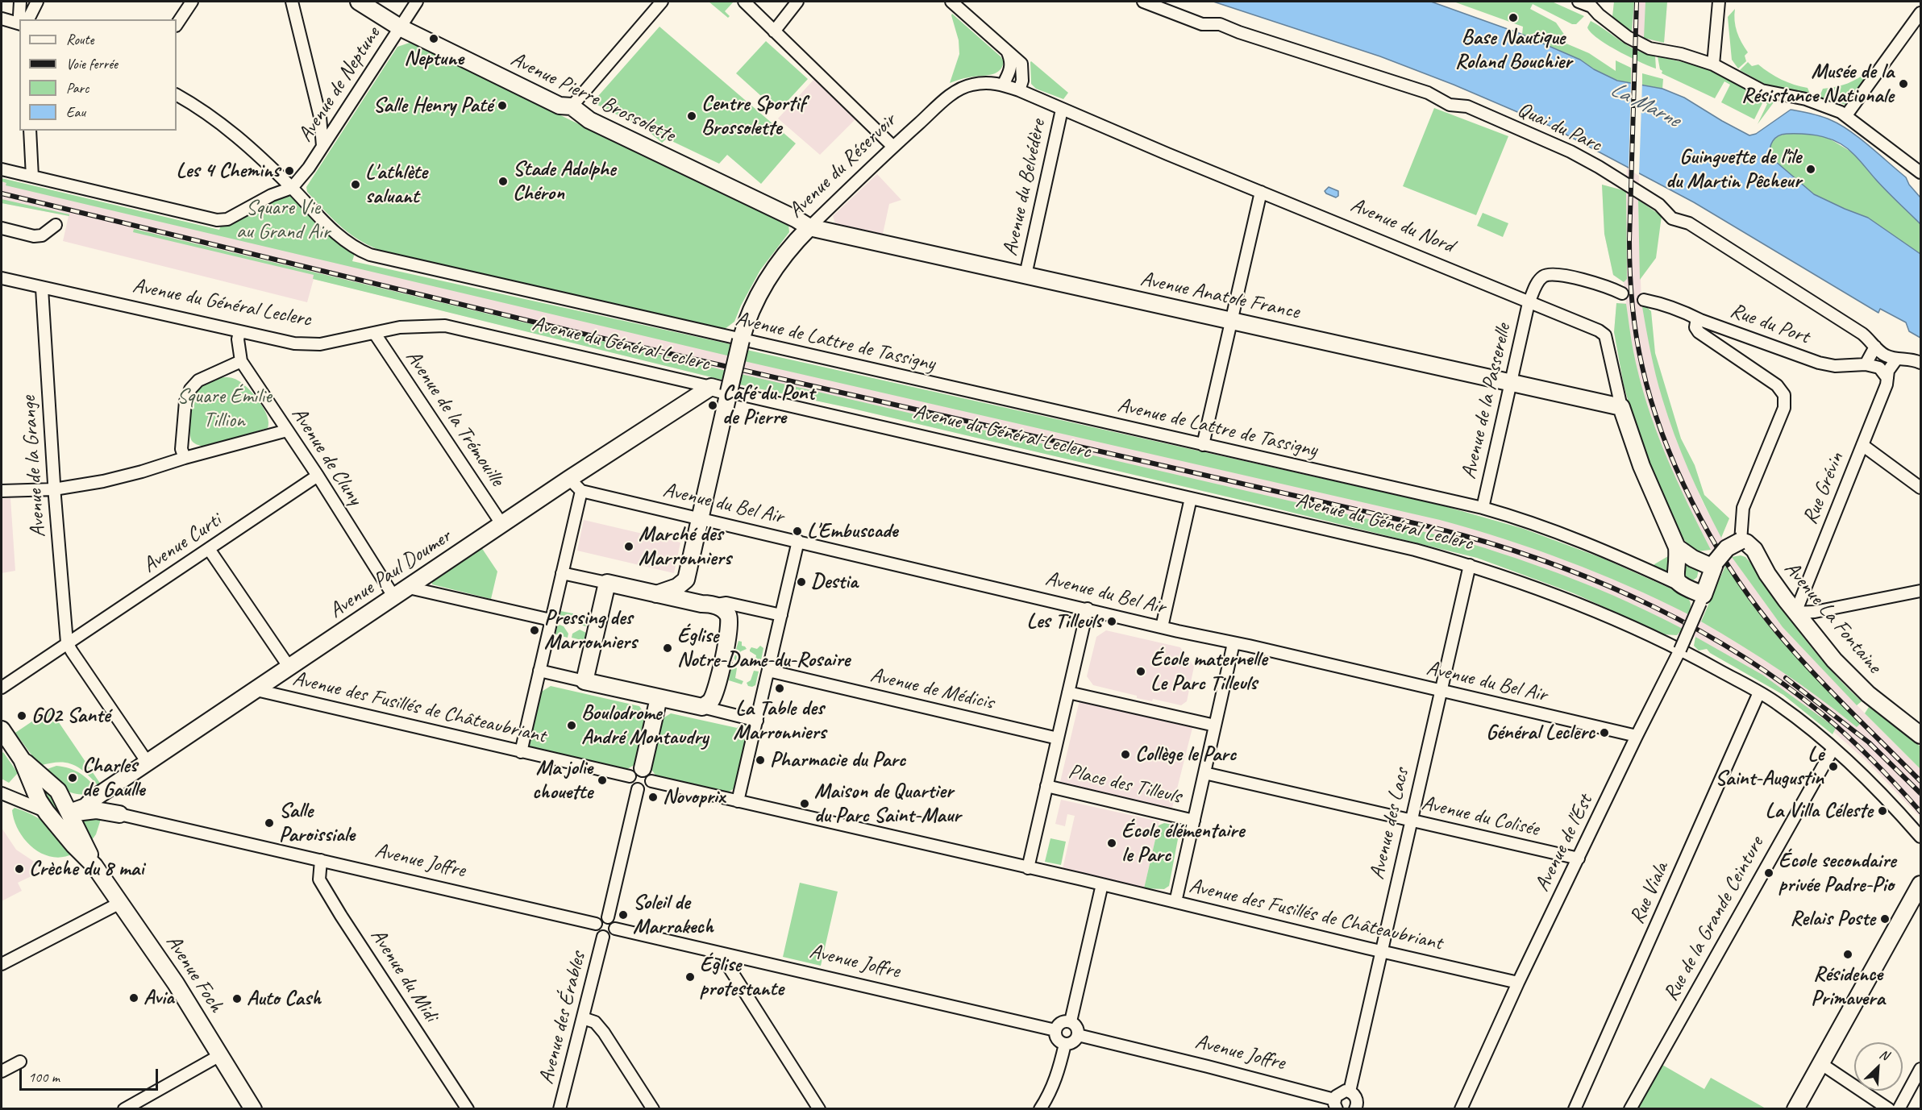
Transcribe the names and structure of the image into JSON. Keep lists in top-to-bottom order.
{
  "streets": {
    "street": [
      "Avenue de Neptune",
      "Avenue Pierre Brossolette",
      "Quai du Parc",
      "Avenue du Réservoir",
      "Avenue du Belvédère",
      "Avenue du Nord",
      "Avenue Anatole France",
      "Avenue du Général Leclerc",
      "Rue du Port",
      "Avenue de Lattre de Tassigny",
      "Avenue de la Passerelle",
      "Avenue de la Trémouille",
      "Avenue de Cluny",
      "Avenue de la Grange",
      "Rue Grévin",
      "Avenue du Bel Air",
      "Avenue Curti",
      "Avenue Paul Doumer",
      "Avenue La Fontaine",
      "Avenue de Médicis",
      "Avenue des Fusillés de Châteaubriant",
      "Place des Tilleuls",
      "Avenue du Colisée",
      "Avenue des Lacs",
      "Avenue de l'Est",
      "Avenue Joffre",
      "Rue Viala",
      "Rue de la Grande Ceinture",
      "Avenue Foch",
      "Avenue du Midi",
      "Avenue des Érables"
    ]
  },
  "crossings": [
    ["Avenue de Neptune", "Avenue Pierre Brossolette"],
    ["Avenue de Neptune", "Avenue de Lattre de Tassigny"],
    ["Avenue Pierre Brossolette", "Avenue du Réservoir"],
    ["Avenue Pierre Brossolette", "Avenue Anatole France"],
    ["Quai du Parc", "Rue Grévin"],
    ["Avenue du Réservoir", "Avenue du Nord"],
    ["Avenue du Réservoir", "Avenue Anatole France"],
    ["Avenue du Réservoir", "Avenue du Général Leclerc"],
    ["Avenue du Réservoir", "Avenue de Lattre de Tassigny"],
    ["Avenue du Réservoir", "Avenue du Bel Air"],
    ["Avenue du Belvédère", "Avenue du Nord"],
    ["Avenue du Belvédère", "Avenue Anatole France"],
    ["Avenue du Nord", "Avenue Anatole France"],
    ["Avenue du Nord", "Avenue de la Passerelle"],
    ["Avenue Anatole France", "Avenue de la Passerelle"],
    ["Avenue du Général Leclerc", "Avenue de la Trémouille"],
    ["Avenue du Général Leclerc", "Avenue de Cluny"],
    ["Avenue du Général Leclerc", "Avenue de la Grange"],
    ["Avenue du Général Leclerc", "Avenue Paul Doumer"],
    ["Avenue du Général Leclerc", "Avenue des Lacs"],
    ["Avenue du Général Leclerc", "Avenue de l'Est"],
    ["Avenue du Général Leclerc", "Rue Viala"],
    ["Avenue du Général Leclerc", "Rue de la Grande Ceinture"],
    ["Avenue de Lattre de Tassigny", "Avenue de la Passerelle"],
    ["Avenue de la Trémouille", "Avenue Paul Doumer"],
    ["Avenue de Cluny", "Avenue Curti"],
    ["Avenue de Cluny", "Avenue Paul Doumer"],
    ["Avenue de la Grange", "Avenue Curti"],
    ["Rue Grévin", "Avenue La Fontaine"],
    ["Avenue du Bel Air", "Place des Tilleuls"],
    ["Avenue du Bel Air", "Avenue des Lacs"],
    ["Avenue du Bel Air", "Avenue de l'Est"],
    ["Avenue Paul Doumer", "Avenue des Fusillés de Châteaubriant"],
    ["Avenue Paul Doumer", "Avenue Foch"],
    ["Avenue de Médicis", "Place des Tilleuls"],
    ["Avenue des Fusillés de Châteaubriant", "Place des Tilleuls"],
    ["Avenue des Fusillés de Châteaubriant", "Avenue des Lacs"],
    ["Avenue des Fusillés de Châteaubriant", "Avenue de l'Est"],
    ["Place des Tilleuls", "Avenue du Colisée"],
    ["Avenue du Colisée", "Avenue des Lacs"],
    ["Avenue du Colisée", "Avenue de l'Est"],
    ["Avenue Joffre", "Avenue du Midi"],
    ["Avenue Joffre", "Avenue des Érables"]
  ],
  "water": ["La Marne"],
  "parks": ["Square Vie au Grand Air", "Square Émilie Tillion"],
  "places": [
    "Base Nautique Roland Bouchier",
    "Neptune",
    "Musée de la Résistance Nationale",
    "Salle Henry Paté",
    "Centre Sportif Brossolette",
    "Guinguette de l'île du Martin Pêcheur",
    "Les 4 Chemins",
    "Stade Adolphe Chéron",
    "L'athlète saluant",
    "Café du Pont de Pierre",
    "L'Embuscade",
    "Marché des Marronniers",
    "Destia",
    "Les Tilleuls",
    "Pressing des Marronniers",
    "Église Notre-Dame-du-Rosaire",
    "École maternelle Le Parc Tilleuls",
    "La Table des Marronniers",
    "GO2 Santé",
    "Boulodrome André Montaudry",
    "Général Leclerc",
    "Collège le Parc",
    "Pharmacie du Parc",
    "Le Saint-Augustin",
    "Charles de Gaulle",
    "Ma jolie chouette",
    "Novoprix",
    "Maison de Quartier du Parc Saint-Maur",
    "La Villa Céleste",
    "Salle Paroissiale",
    "École élémentaire le Parc",
    "Crèche du 8 mai",
    "École secondaire privée Padre-Pio",
    "Soleil de Marrakech",
    "Relais Poste",
    "Résidence Primavera",
    "Église protestante",
    "Avia",
    "Auto Cash"
  ],
  "legend": [
    "Route",
    "Voie ferrée",
    "Parc",
    "Eau"
  ],
  "scale_bar": "100 m",
  "north": "top right"
}
